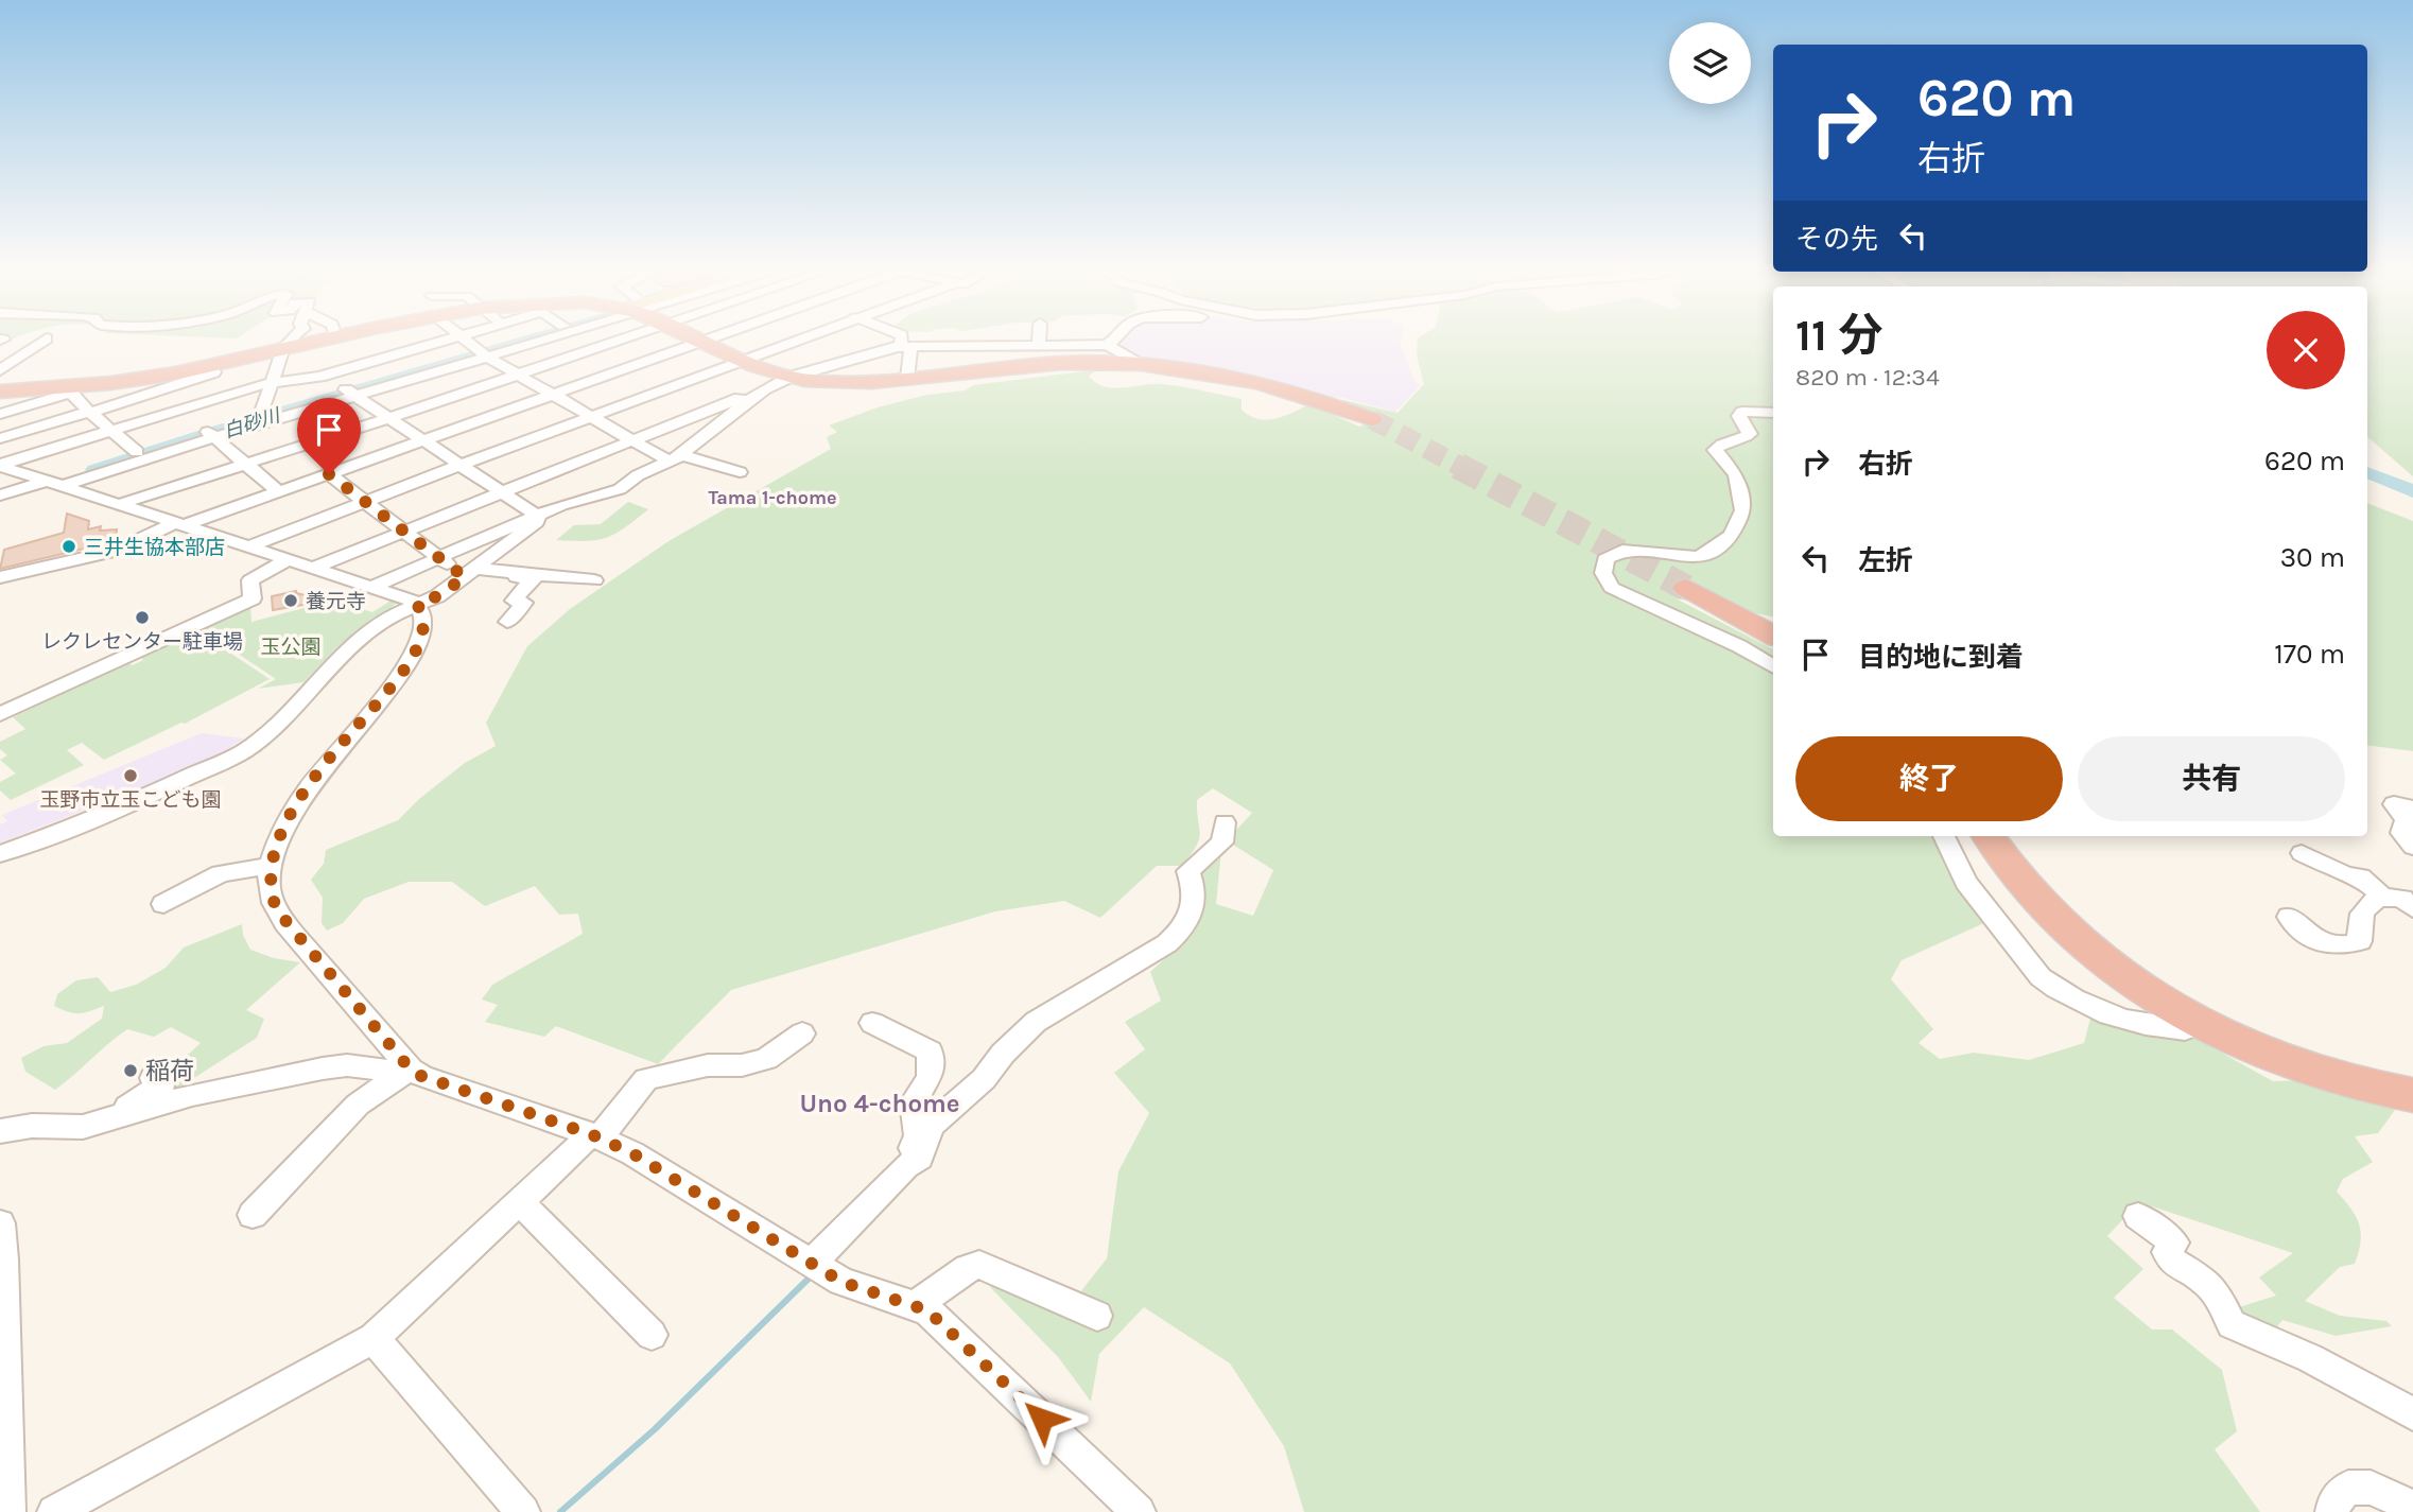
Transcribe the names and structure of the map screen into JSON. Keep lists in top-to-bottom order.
{
  "districts": ["Tama 1-chome", "Uno 4-chome"],
  "water": ["白砂川"],
  "parks": ["玉公園"],
  "places": [
    "三井生協本部店",
    "養元寺",
    "レクレセンター駐車場",
    "玉野市立玉こども園",
    "稲荷"
  ],
  "page": {
    "turn": ["620 m", "右折"],
    "then": "その先",
    "heading": ["11 分", "820 m · 12:34"],
    "list": [
      {
        "name": "右折",
        "value": "620 m"
      },
      {
        "name": "左折",
        "value": "30 m"
      },
      {
        "name": "目的地に到着",
        "value": "170 m"
      }
    ],
    "buttons": ["終了", "共有"]
  }
}
